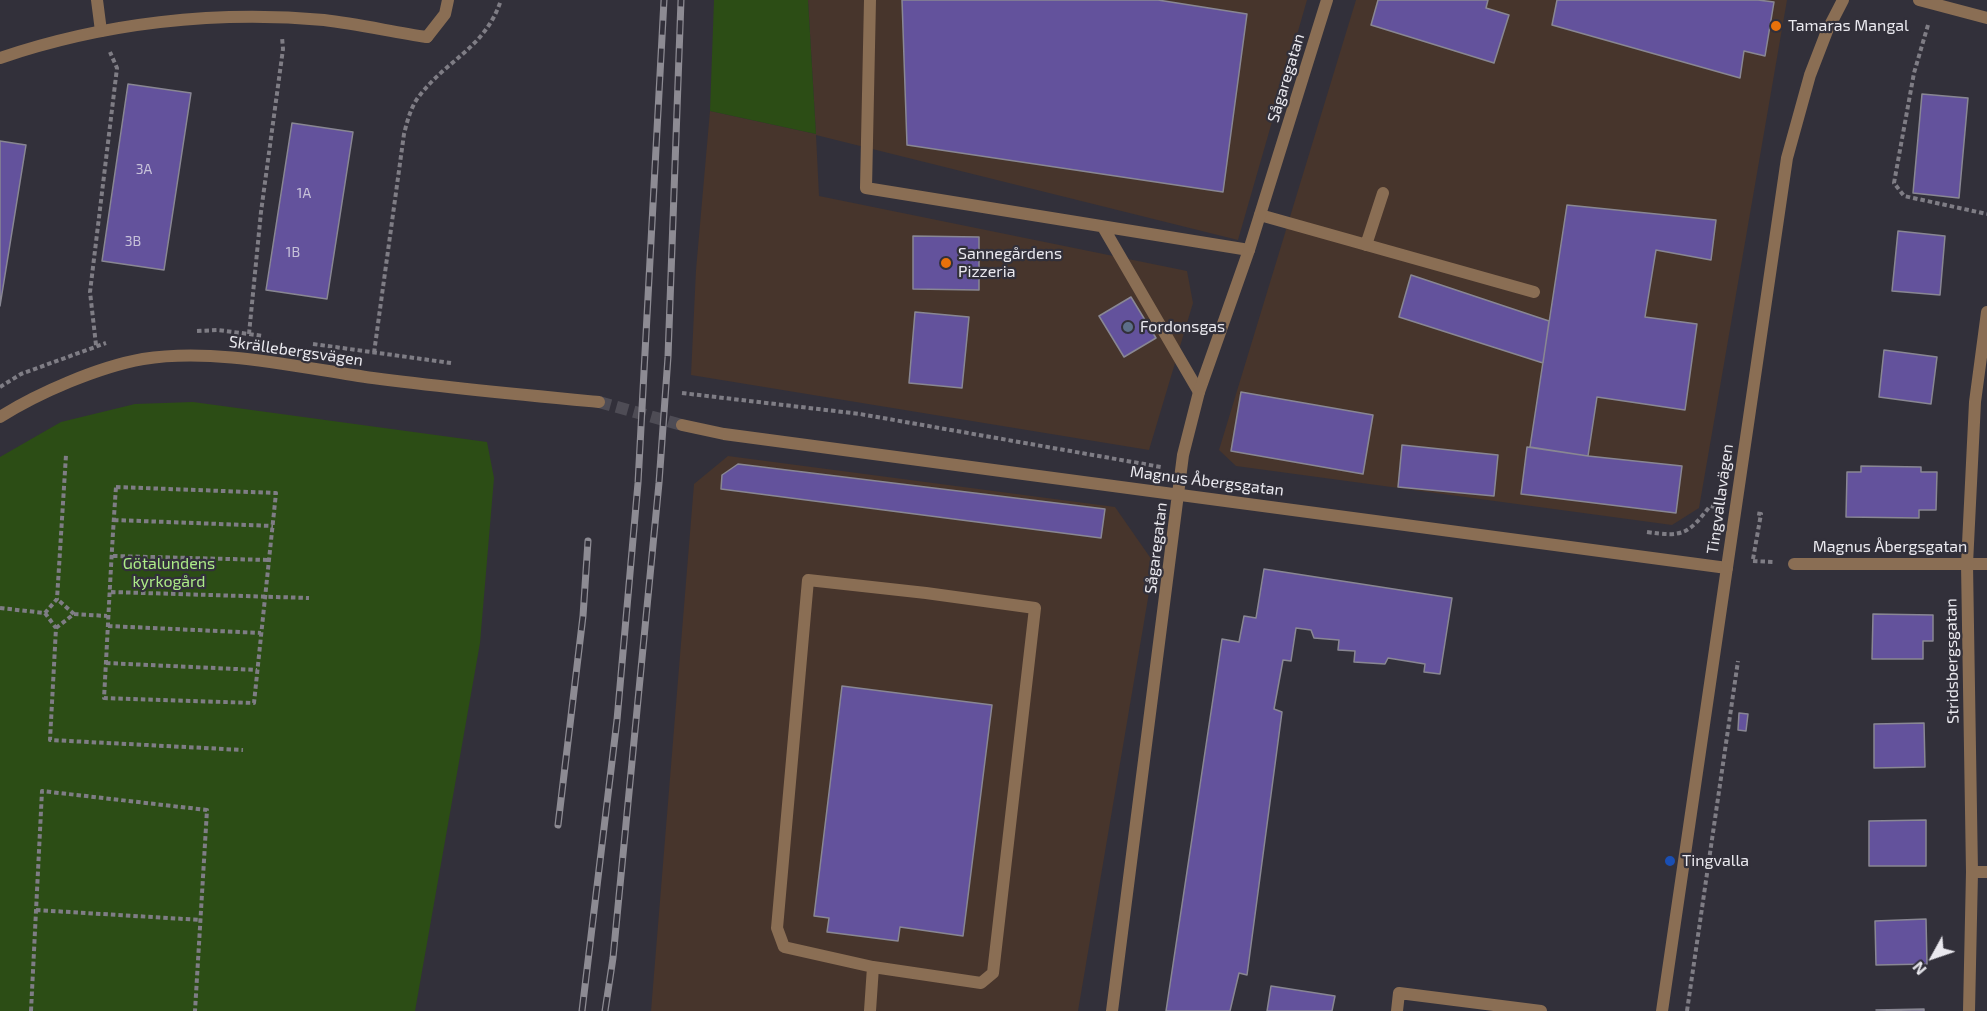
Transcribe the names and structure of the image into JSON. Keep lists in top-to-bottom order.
{
  "streets": {
    "street": [
      "Sågaregatan",
      "Skrällebergsvägen",
      "Magnus Åbergsgatan",
      "Tingvallavägen",
      "Stridsbergsgatan"
    ]
  },
  "crossings": [
    ["Sågaregatan", "Magnus Åbergsgatan"],
    ["Magnus Åbergsgatan", "Tingvallavägen"],
    ["Magnus Åbergsgatan", "Stridsbergsgatan"]
  ],
  "parks": ["Götalundens kyrkogård"],
  "places": [
    "Tamaras Mangal",
    "Sannegårdens Pizzeria",
    "Fordonsgas",
    "Tingvalla"
  ],
  "house_numbers": [
    "3A",
    "1A",
    "3B",
    "1B"
  ],
  "north": "bottom left"
}
